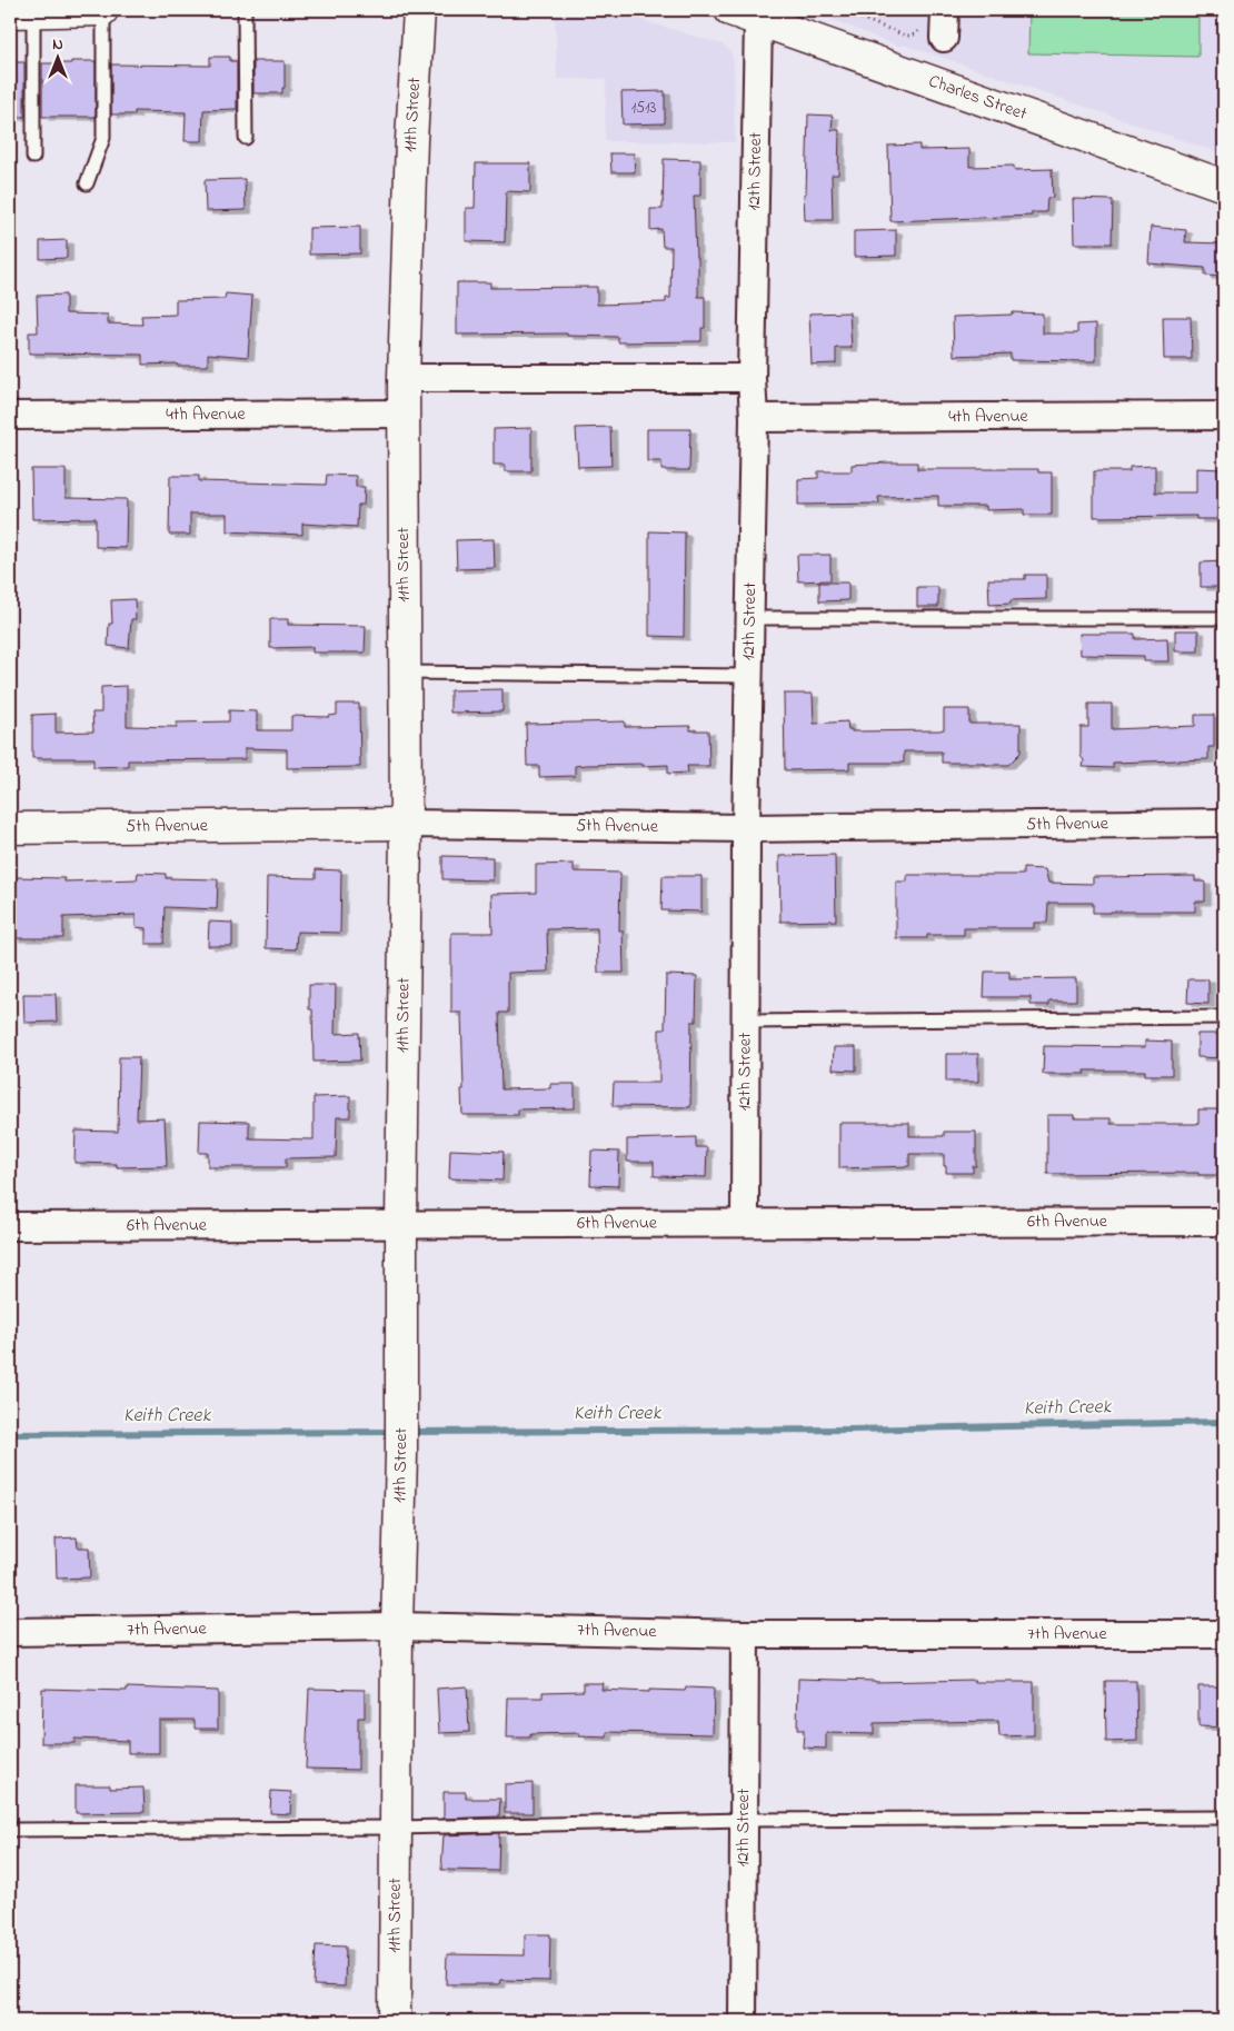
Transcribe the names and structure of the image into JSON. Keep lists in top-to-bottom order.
{
  "streets": {
    "main road": ["Charles Street", "11th Street", "5th Avenue"],
    "street": [
      "12th Street",
      "4th Avenue",
      "6th Avenue",
      "7th Avenue"
    ]
  },
  "crossings": [
    ["Charles Street", "12th Street"],
    ["11th Street", "4th Avenue"],
    ["11th Street", "5th Avenue"],
    ["11th Street", "6th Avenue"],
    ["11th Street", "7th Avenue"],
    ["12th Street", "4th Avenue"],
    ["12th Street", "5th Avenue"],
    ["12th Street", "6th Avenue"],
    ["12th Street", "7th Avenue"]
  ],
  "water": ["Keith Creek"],
  "house_numbers": ["1513"],
  "north": "top"
}
